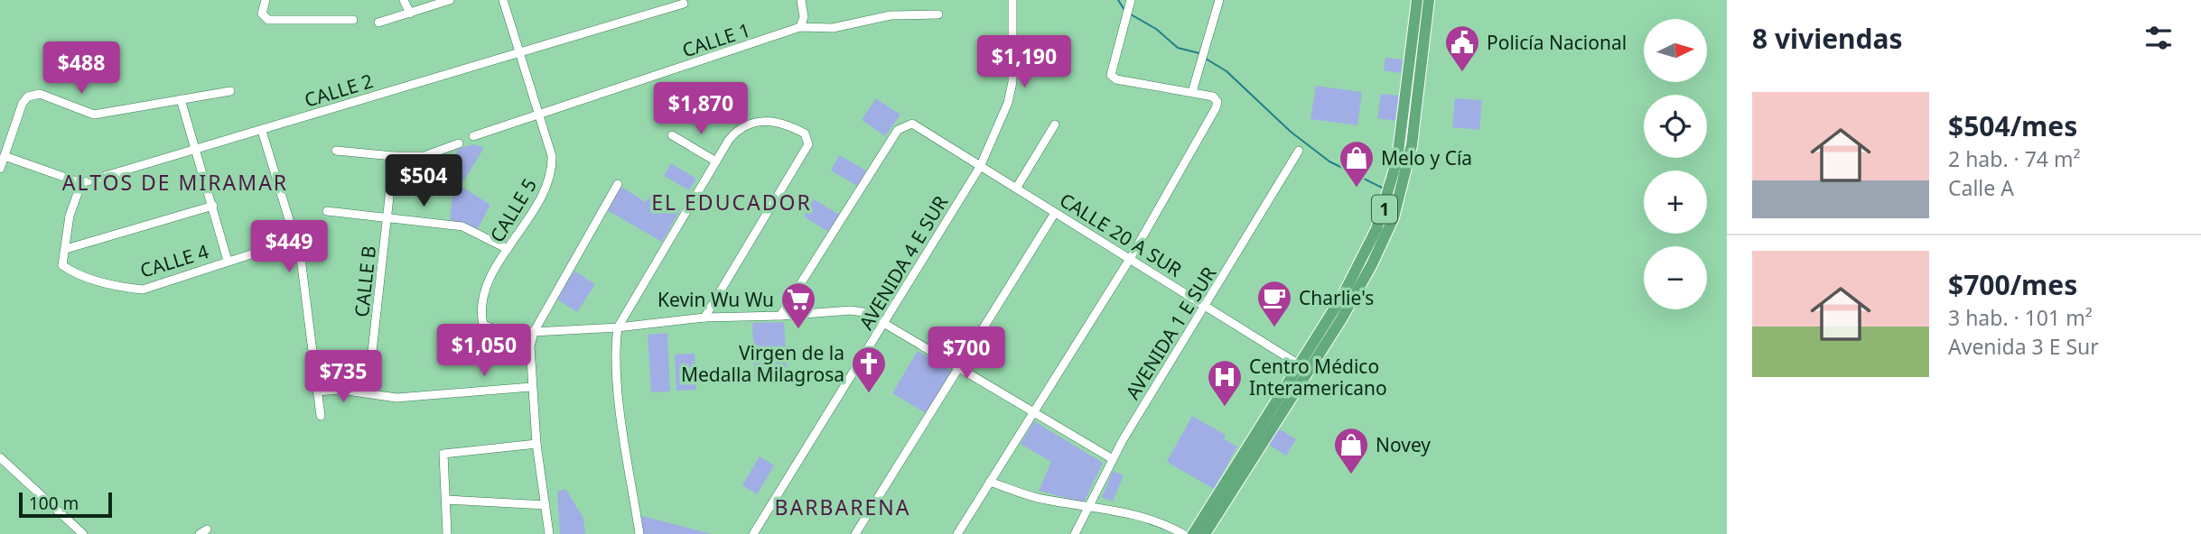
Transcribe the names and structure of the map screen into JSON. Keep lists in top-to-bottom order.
{
  "streets": {
    "highway": ["1"],
    "street": [
      "CALLE 1",
      "CALLE 2",
      "CALLE 5",
      "CALLE 20 A SUR",
      "CALLE 4",
      "AVENIDA 4 E SUR",
      "CALLE B",
      "AVENIDA 1 E SUR"
    ]
  },
  "crossings": [
    ["CALLE 1", "CALLE 5"],
    ["CALLE 2", "CALLE 5"],
    ["1", "CALLE 20 A SUR"],
    ["CALLE 20 A SUR", "AVENIDA 4 E SUR"],
    ["CALLE 20 A SUR", "AVENIDA 1 E SUR"]
  ],
  "districts": ["ALTOS DE MIRAMAR", "EL EDUCADOR", "BARBARENA"],
  "places": {
    "public building": ["Policía Nacional"],
    "shop": ["Melo y Cía", "Novey"],
    "cafe": ["Charlie's"],
    "supermarket": ["Kevin Wu Wu"],
    "church": ["Virgen de la Medalla Milagrosa"],
    "hospital": ["Centro Médico Interamericano"]
  },
  "scale_bar": "100 m",
  "north": "right",
  "page": {
    "heading": "8 viviendas",
    "map_buttons": ["+", "−"],
    "price": [
      "$1,190",
      "$488",
      "$1,870",
      "$504",
      "$449",
      "$1,050",
      "$700",
      "$735"
    ],
    "list": [
      {
        "name": "$504/mes",
        "note": "2 hab. · 74 m² · Calle A"
      },
      {
        "name": "$700/mes",
        "note": "3 hab. · 101 m² · Avenida 3 E Sur"
      }
    ],
    "scale": "100 m"
  }
}
